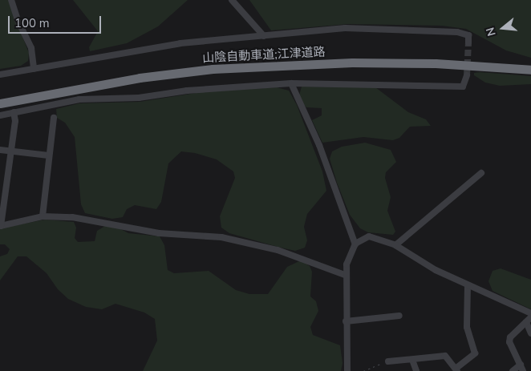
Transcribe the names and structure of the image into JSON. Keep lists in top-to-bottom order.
{
  "streets": {
    "highway": ["山陰自動車道;江津道路"]
  },
  "scale_bar": "100 m",
  "north": "left"
}
